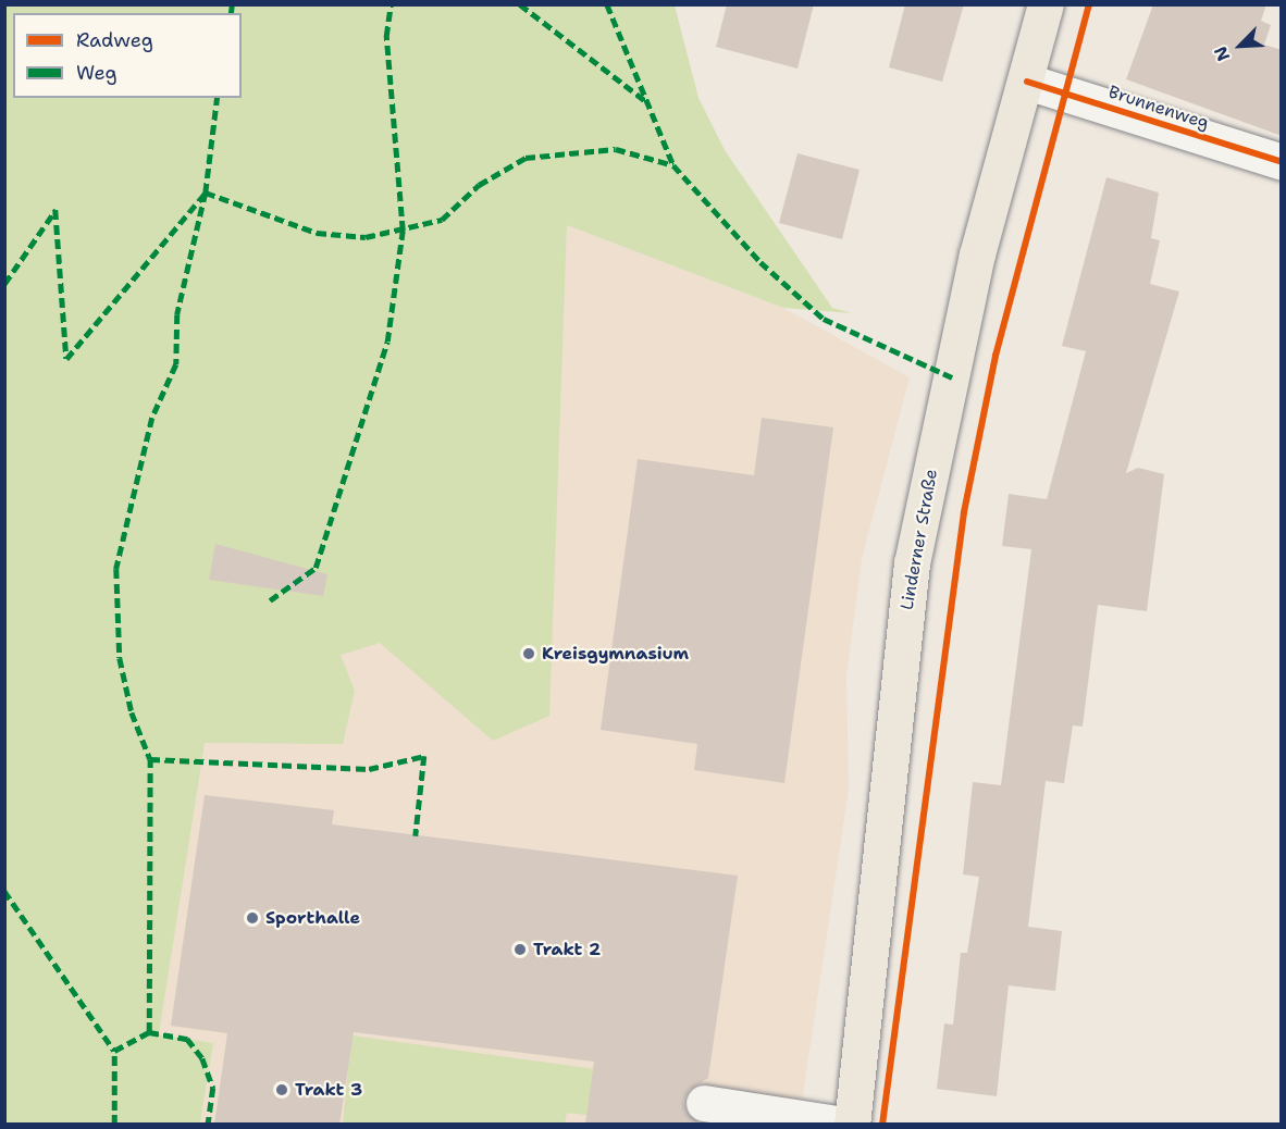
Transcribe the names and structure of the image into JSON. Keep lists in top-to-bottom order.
{
  "streets": {
    "main road": ["Linderner Straße"],
    "street": ["Brunnenweg"]
  },
  "crossings": [
    ["Brunnenweg", "Linderner Straße"]
  ],
  "places": [
    "Kreisgymnasium",
    "Sporthalle",
    "Trakt 2",
    "Trakt 3"
  ],
  "legend": ["Radweg", "Weg"],
  "north": "bottom left"
}
